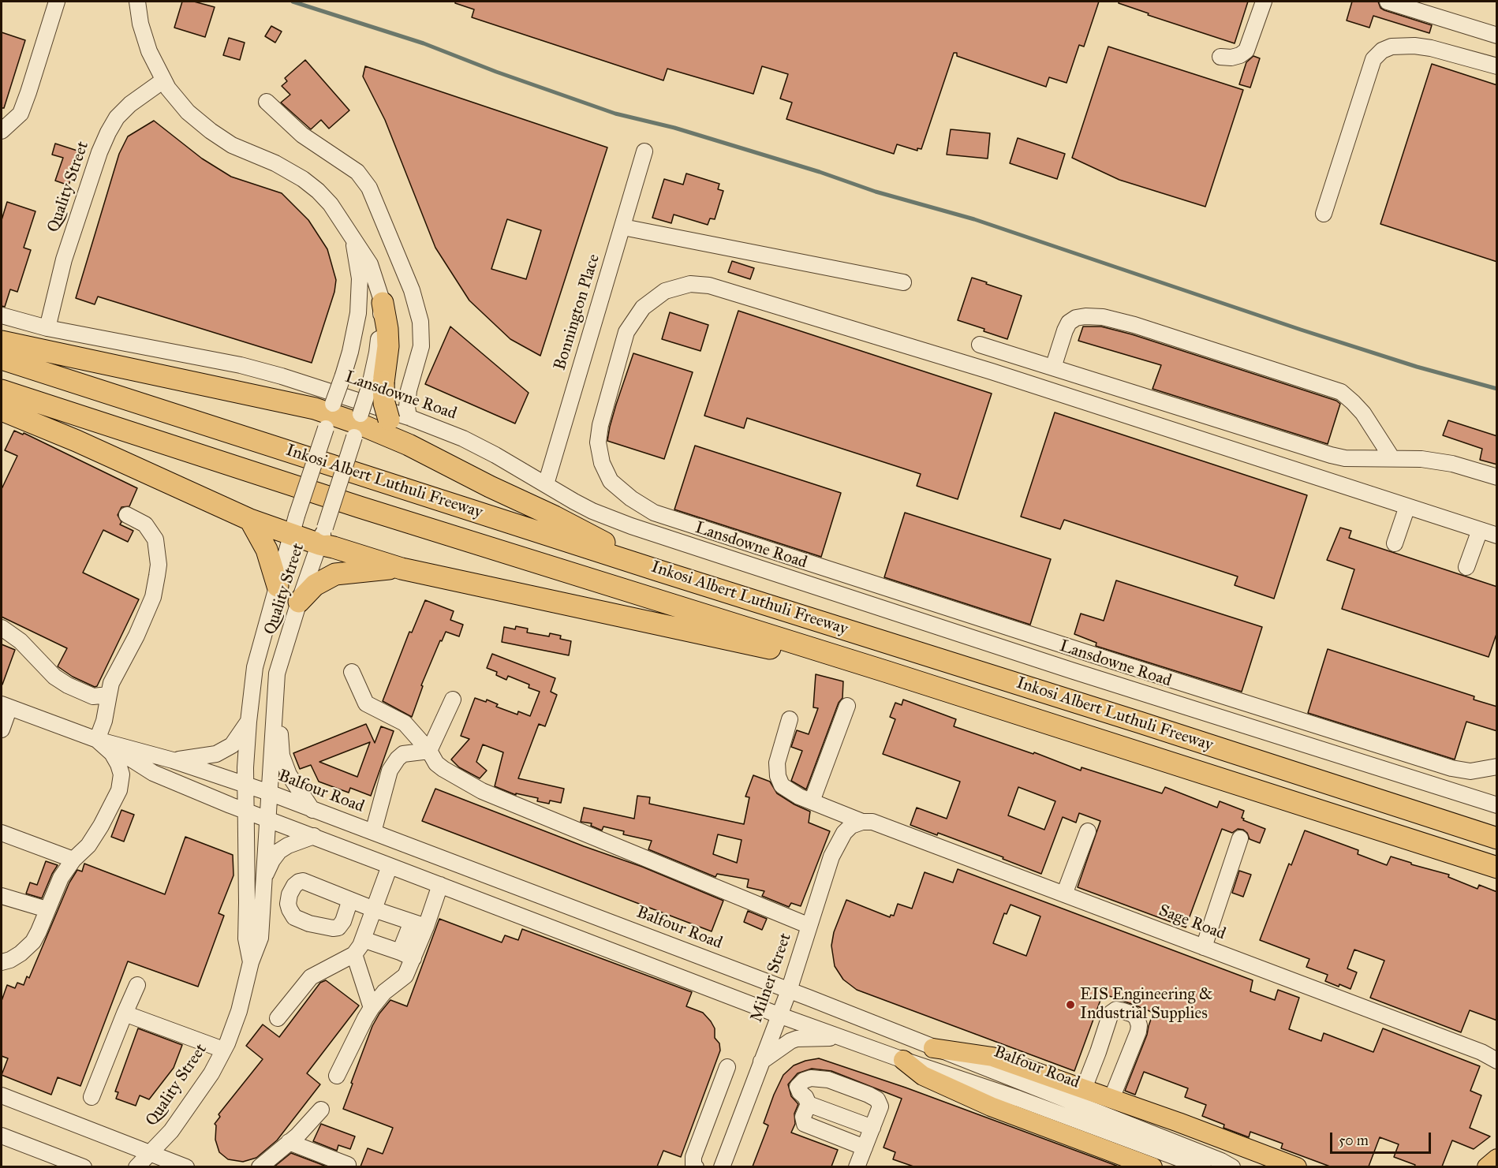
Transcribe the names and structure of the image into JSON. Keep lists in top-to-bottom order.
{
  "streets": {
    "highway": ["Inkosi Albert Luthuli Freeway"],
    "street": [
      "Quality Street",
      "Bonnington Place",
      "Lansdowne Road",
      "Balfour Road",
      "Sage Road",
      "Milner Street"
    ]
  },
  "crossings": [
    ["Quality Street", "Lansdowne Road"],
    ["Quality Street", "Balfour Road"],
    ["Bonnington Place", "Lansdowne Road"],
    ["Balfour Road", "Milner Street"],
    ["Sage Road", "Milner Street"]
  ],
  "places": ["EIS Engineering & Industrial Supplies"],
  "scale_bar": "50 m"
}
